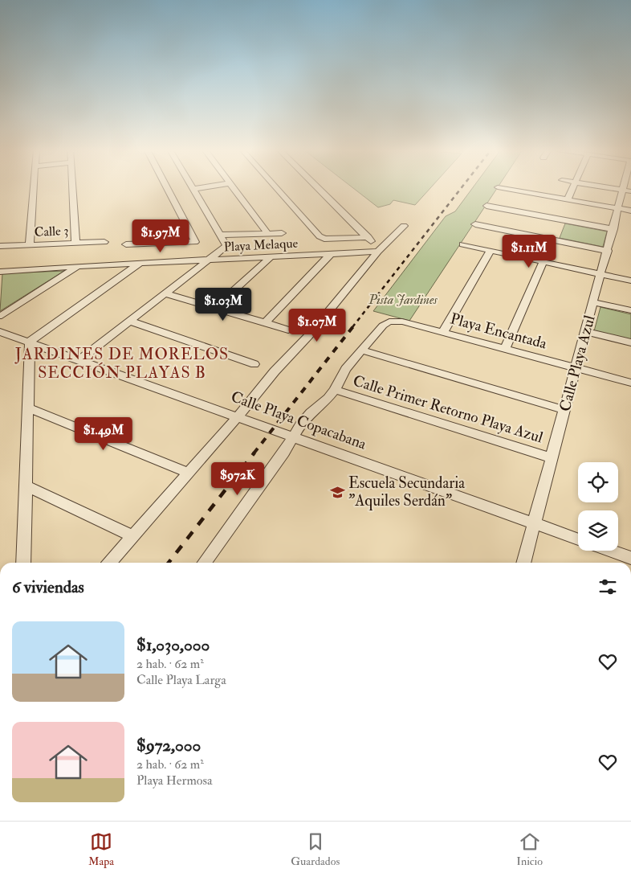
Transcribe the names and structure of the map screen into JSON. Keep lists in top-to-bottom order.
{
  "streets": {
    "street": [
      "Calle 3",
      "Playa Melaque",
      "Playa Encantada",
      "Calle Playa Azul",
      "Calle Primer Retorno Playa Azul",
      "Calle Playa Copacabana"
    ]
  },
  "crossings": [
    ["Playa Encantada", "Calle Playa Azul"],
    ["Playa Encantada", "Calle Primer Retorno Playa Azul"],
    ["Calle Playa Azul", "Calle Primer Retorno Playa Azul"],
    ["Calle Playa Azul", "Calle Playa Copacabana"]
  ],
  "districts": ["JARDINES DE MORELOS SECCIÓN PLAYAS B"],
  "parks": ["Pista Jardines"],
  "places": {
    "school or university": ["Escuela Secundaria \"Aquiles Serdán\""]
  },
  "page": {
    "price": [
      "$1.97M",
      "$1.11M",
      "$1.03M",
      "$1.07M",
      "$1.49M",
      "$972K"
    ],
    "heading": "6 viviendas",
    "list": [
      {
        "name": "$1,030,000",
        "note": "2 hab. · 62 m² · Calle Playa Larga"
      },
      {
        "name": "$972,000",
        "note": "2 hab. · 62 m² · Playa Hermosa"
      }
    ],
    "tabs": ["Mapa", "Guardados", "Inicio"]
  }
}
